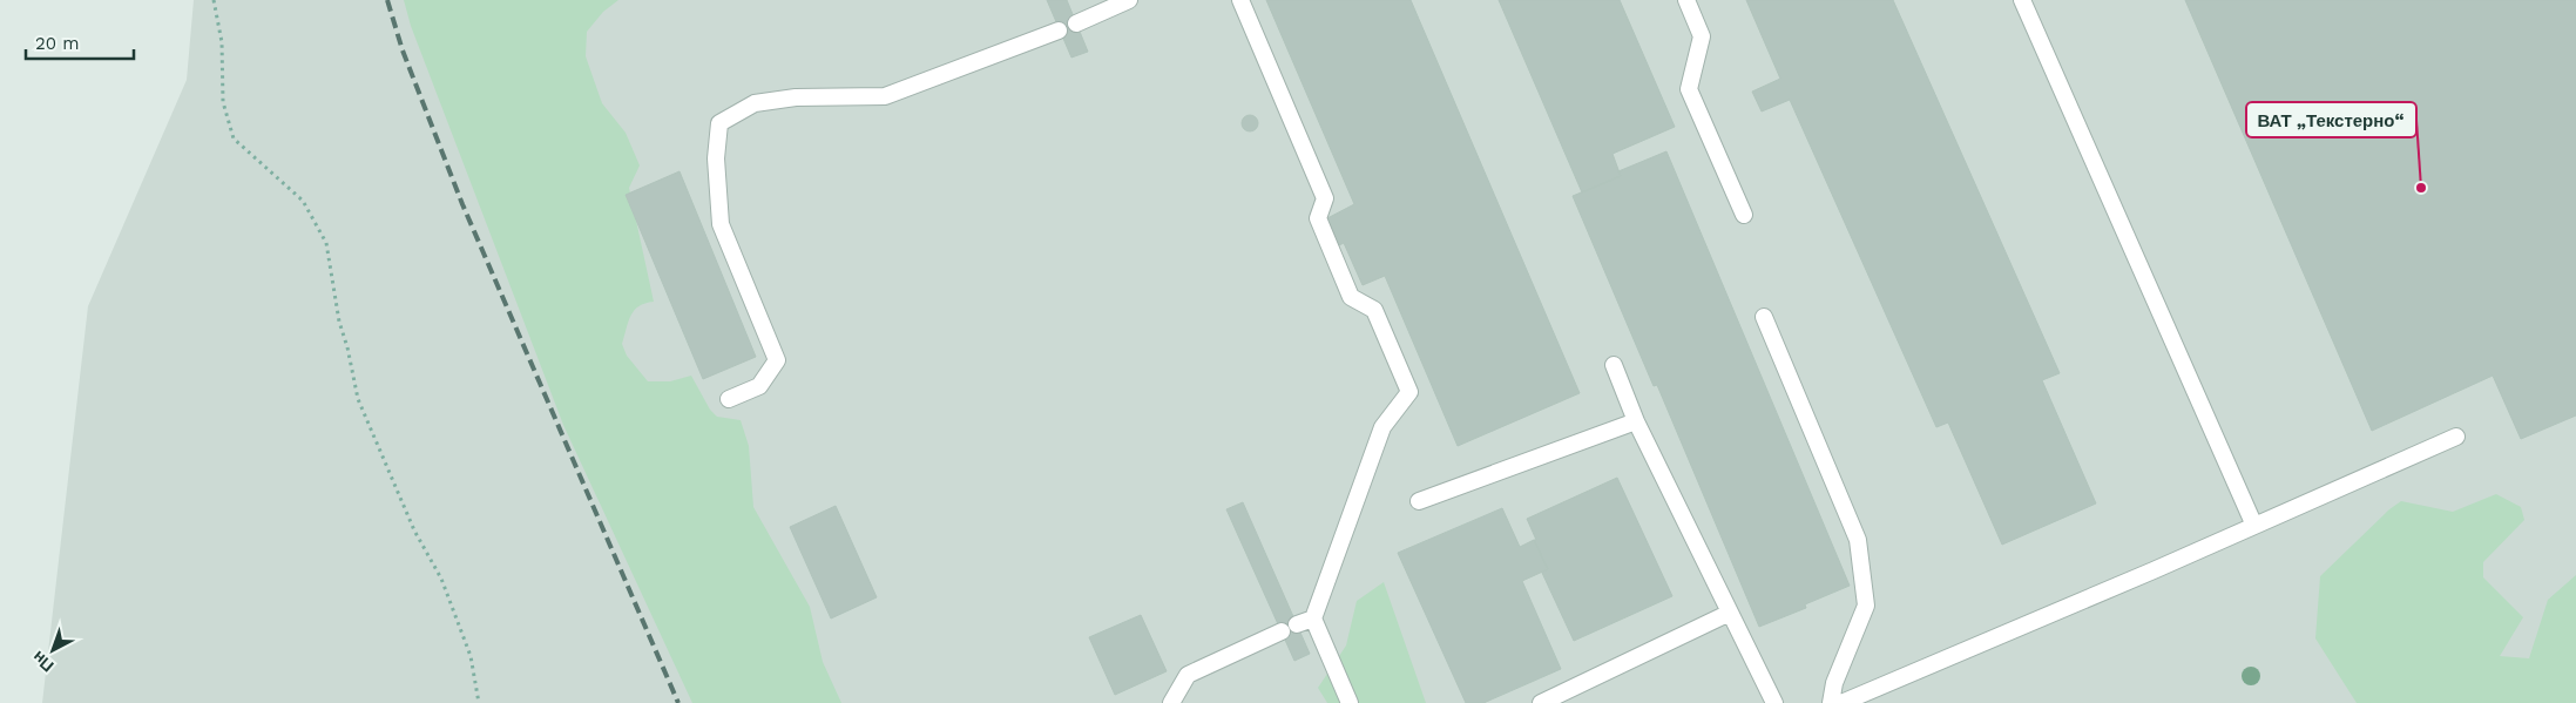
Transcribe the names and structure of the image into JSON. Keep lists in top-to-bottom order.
{
  "places": ["ВАТ „Текстерно“"],
  "scale_bar": "20 m",
  "north": "bottom left"
}
